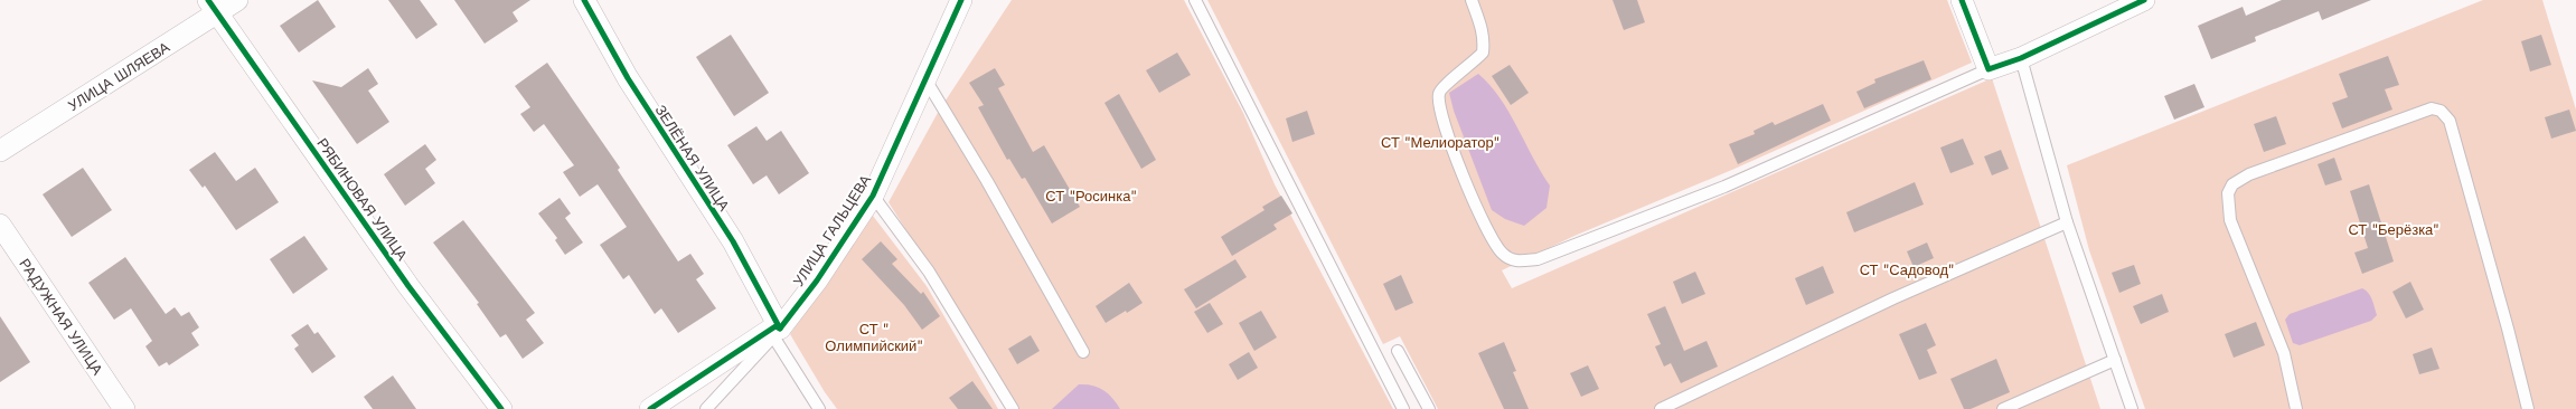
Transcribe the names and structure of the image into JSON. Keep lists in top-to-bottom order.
{
  "streets": {
    "street": [
      "УЛИЦА ШЛЯЕВА",
      "ЗЕЛЁНАЯ УЛИЦА",
      "РЯБИНОВАЯ УЛИЦА",
      "УЛИЦА ГАЛЬЦЕВА",
      "РАДУЖНАЯ УЛИЦА"
    ]
  },
  "crossings": [
    ["УЛИЦА ШЛЯЕВА", "РЯБИНОВАЯ УЛИЦА"],
    ["ЗЕЛЁНАЯ УЛИЦА", "УЛИЦА ГАЛЬЦЕВА"]
  ],
  "parks": [
    "СТ \"Мелиоратор\"",
    "СТ \"Росинка\"",
    "СТ \"Берёзка\"",
    "СТ \"Садовод\"",
    "СТ \" Олимпийский\""
  ]
}
